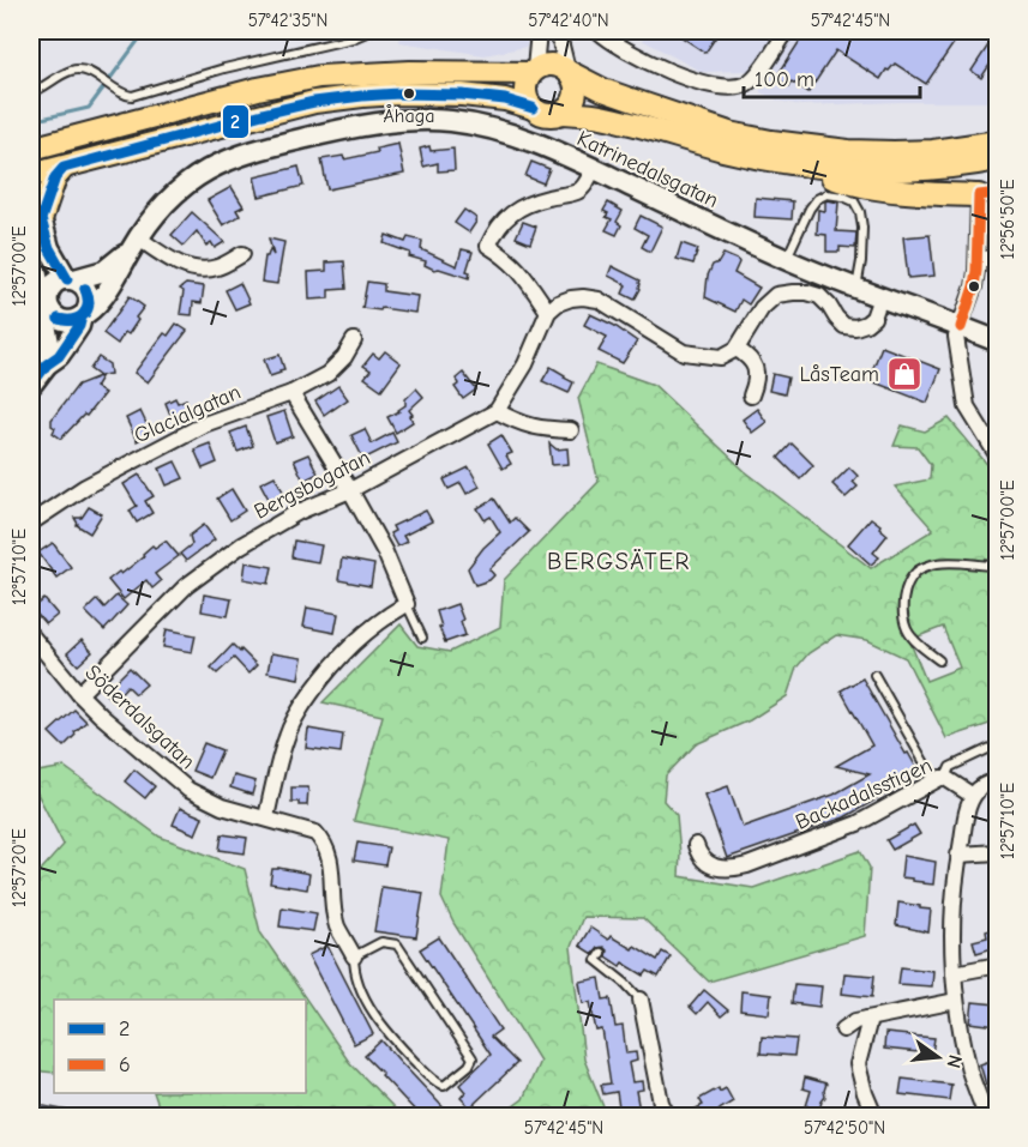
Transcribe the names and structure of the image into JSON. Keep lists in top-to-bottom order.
{
  "streets": {
    "street": [
      "Katrinedalsgatan",
      "Glacialgatan",
      "Bergsbogatan",
      "Söderdalsgatan",
      "Backadalsstigen"
    ]
  },
  "crossings": [
    ["Bergsbogatan", "Söderdalsgatan"]
  ],
  "districts": ["BERGSÄTER"],
  "places": {
    "other": ["Åhaga"],
    "shop": ["LåsTeam"]
  },
  "lines": ["transit line 2", "transit line 6"],
  "legend": ["2", "6"],
  "scale_bar": "100 m",
  "north": "right",
  "coordinates": [
    "57°42'35\"N",
    "57°42'40\"N",
    "57°42'45\"N",
    "12°56'50\"E",
    "12°57'00\"E",
    "12°57'10\"E",
    "12°57'20\"E",
    "57°42'50\"N"
  ]
}
